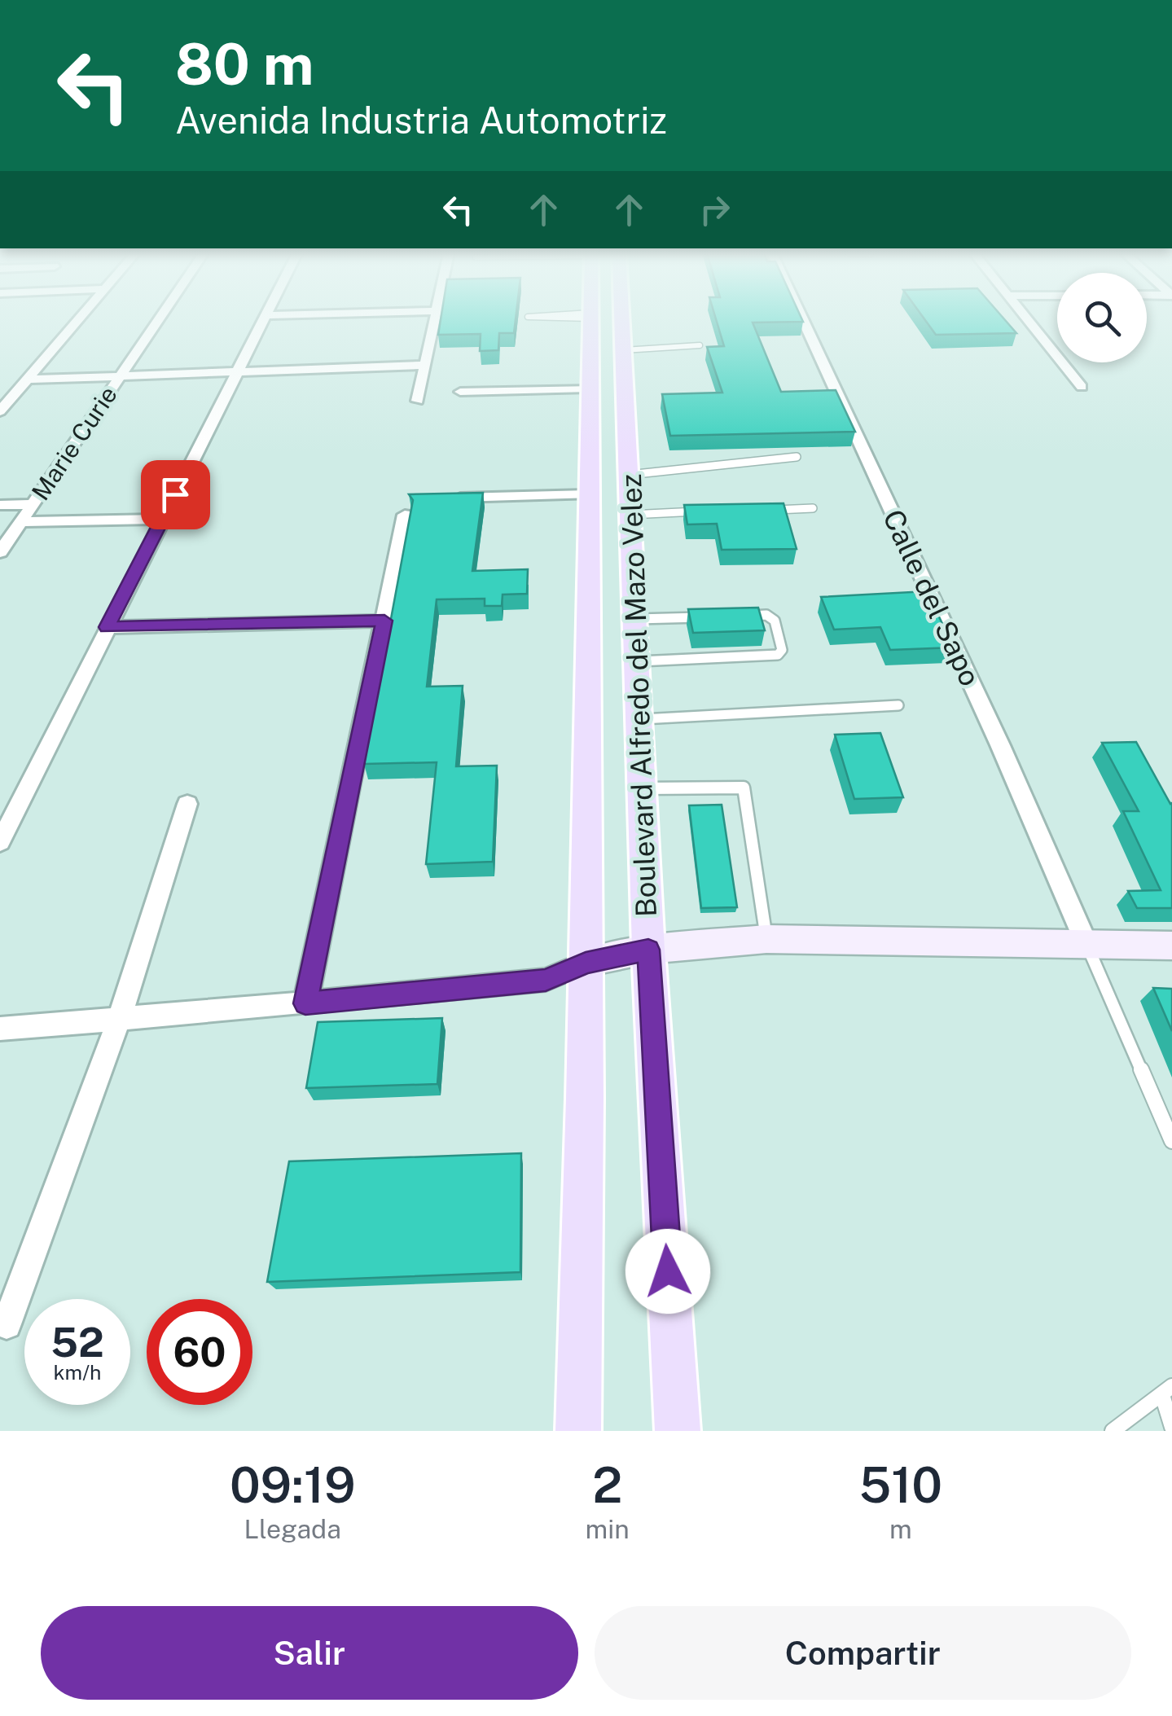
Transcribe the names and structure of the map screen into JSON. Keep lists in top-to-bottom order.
{
  "streets": {
    "main road": ["Boulevard Alfredo del Mazo Velez"],
    "street": ["Marie Curie", "Calle del Sapo"]
  },
  "page": {
    "turn": ["80 m", "Avenida Industria Automotriz"],
    "speed": "52 km/h",
    "limit": "60",
    "eta": [
      "09:19",
      "Llegada",
      "2",
      "min",
      "510",
      "m"
    ],
    "buttons": ["Salir", "Compartir"]
  }
}
